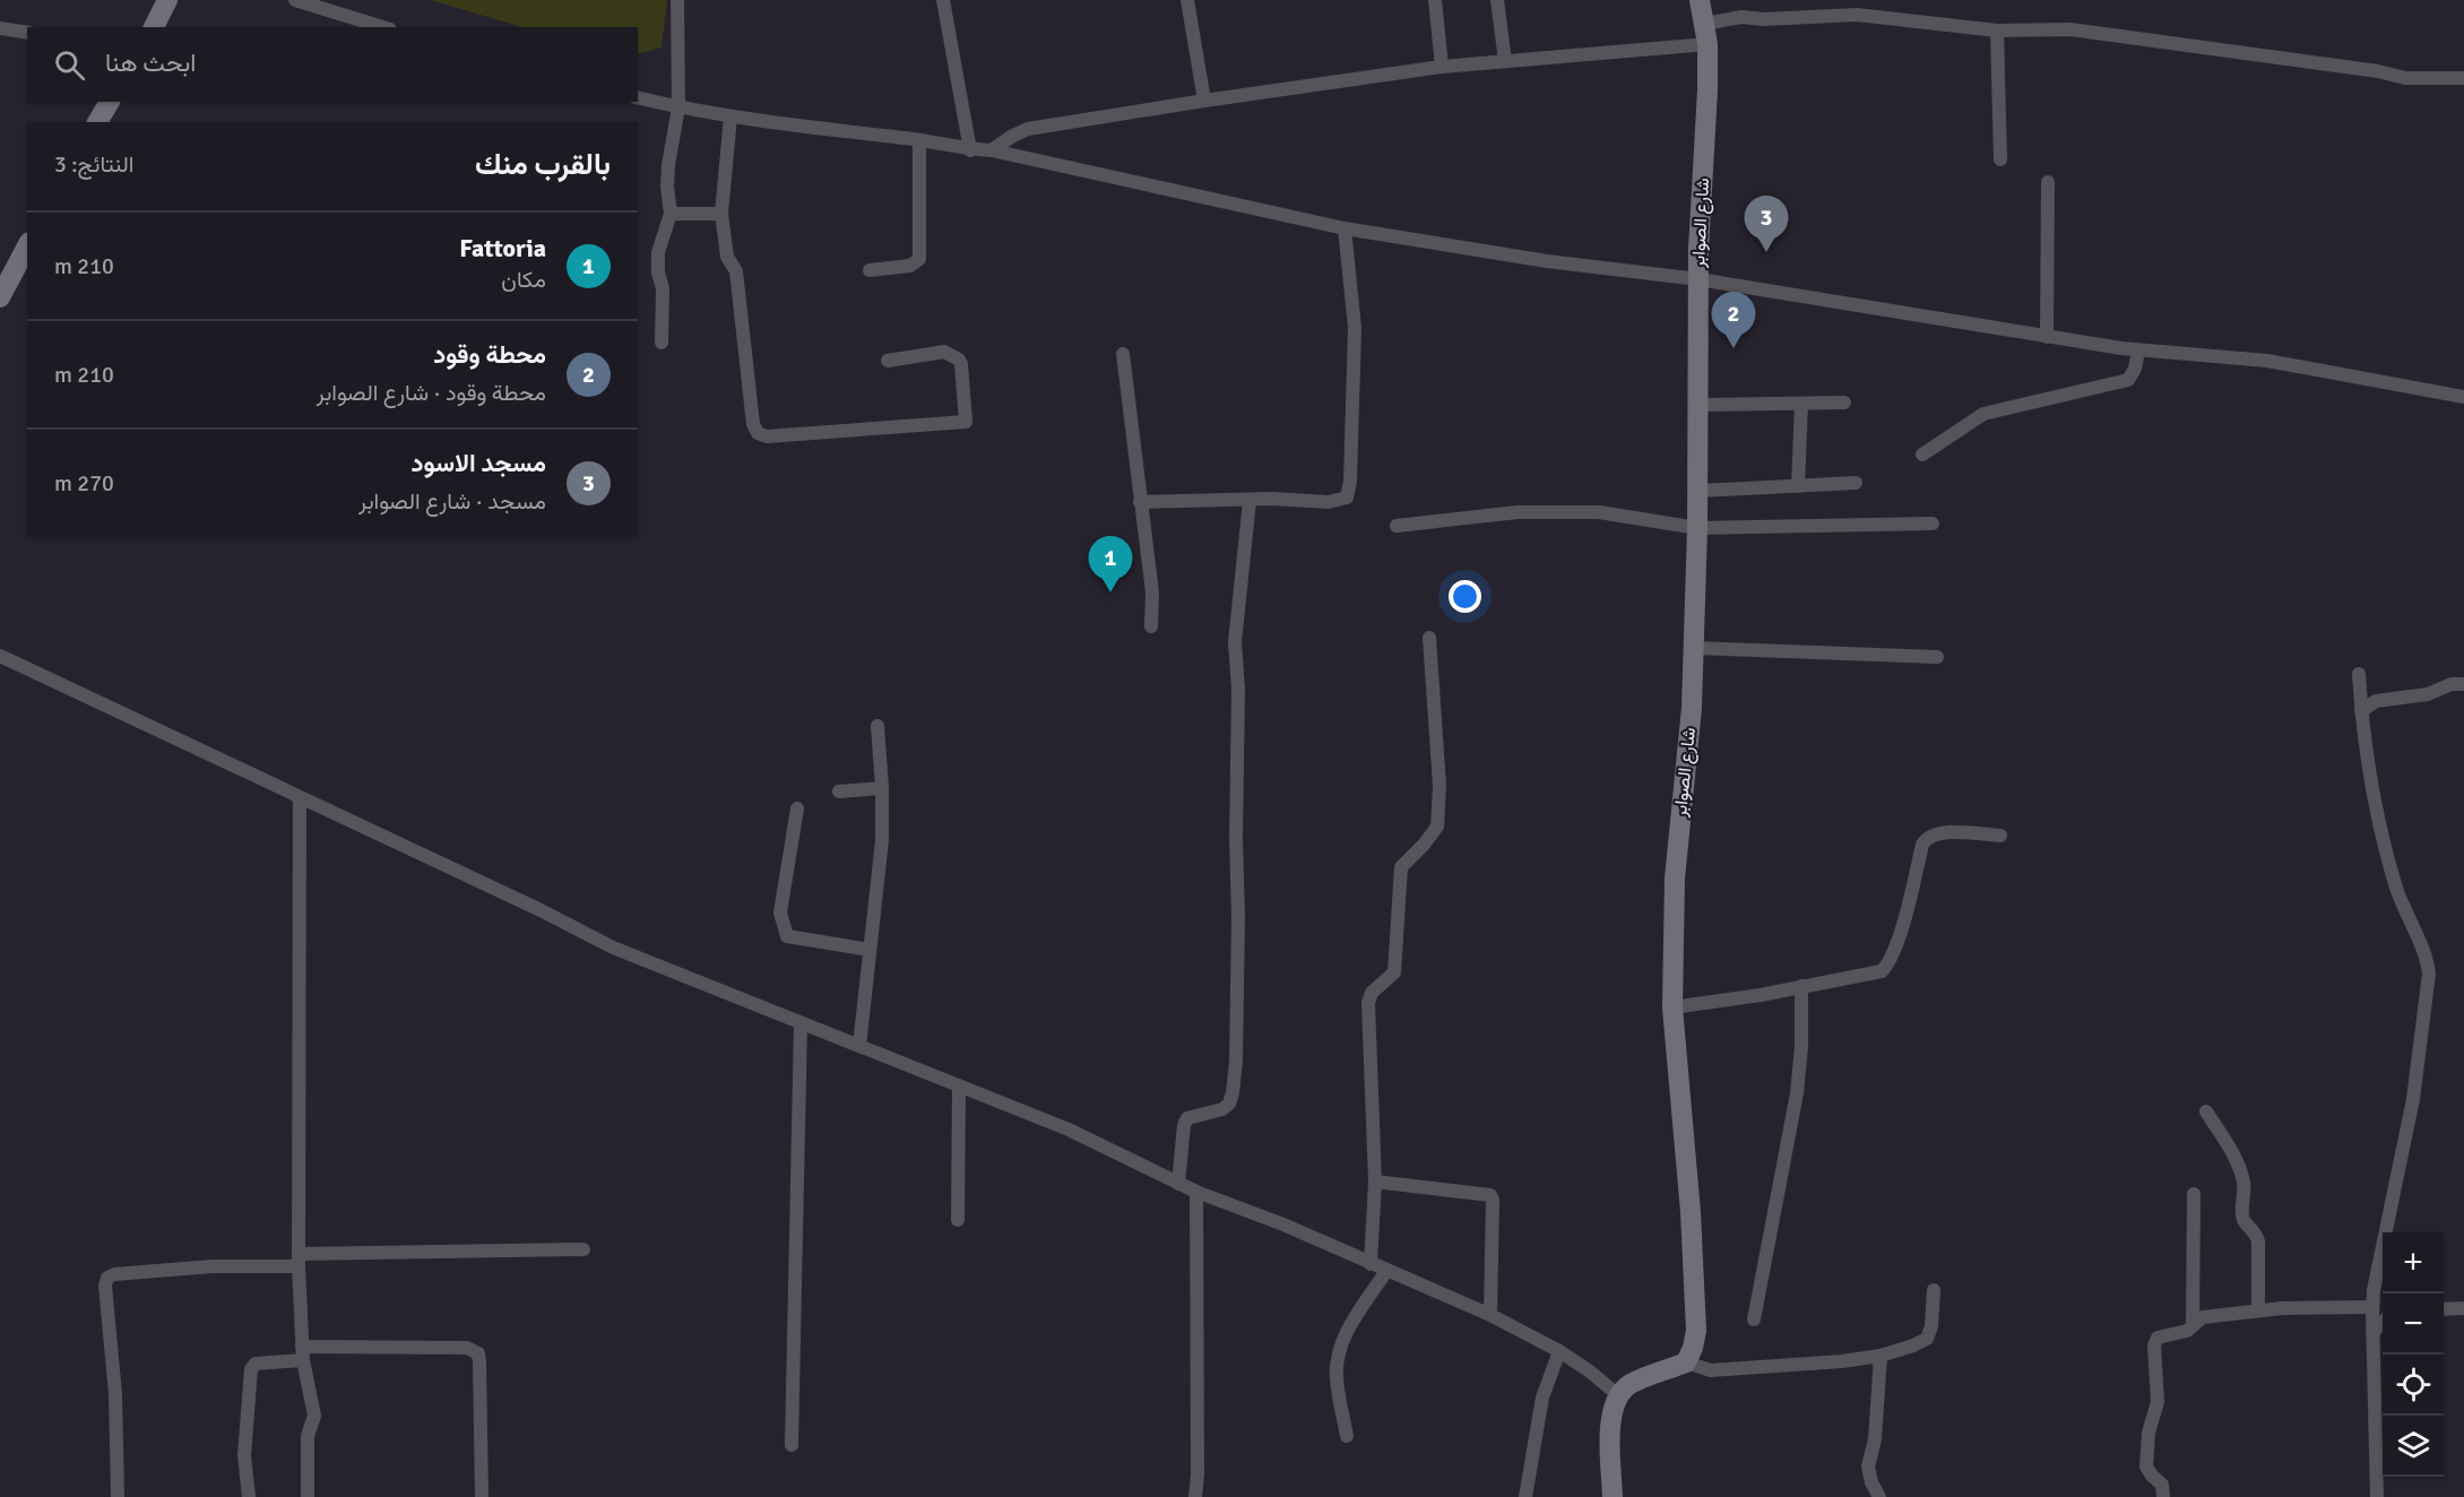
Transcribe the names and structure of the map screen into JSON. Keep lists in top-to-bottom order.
{
  "streets": {
    "street": ["شارع الصوابر"]
  },
  "page": {
    "search": "ابحث هنا",
    "heading": ["بالقرب منك", "النتائج: 3"],
    "pins": ["3", "2", "1"],
    "list": [
      {
        "mark": "1",
        "name": "Fattoria",
        "note": "مكان",
        "value": "210 m"
      },
      {
        "mark": "2",
        "name": "محطة وقود",
        "note": "محطة وقود · شارع الصوابر",
        "value": "210 m"
      },
      {
        "mark": "3",
        "name": "مسجد الاسود",
        "note": "مسجد · شارع الصوابر",
        "value": "270 m"
      }
    ],
    "map_buttons": ["+", "−"]
  }
}
